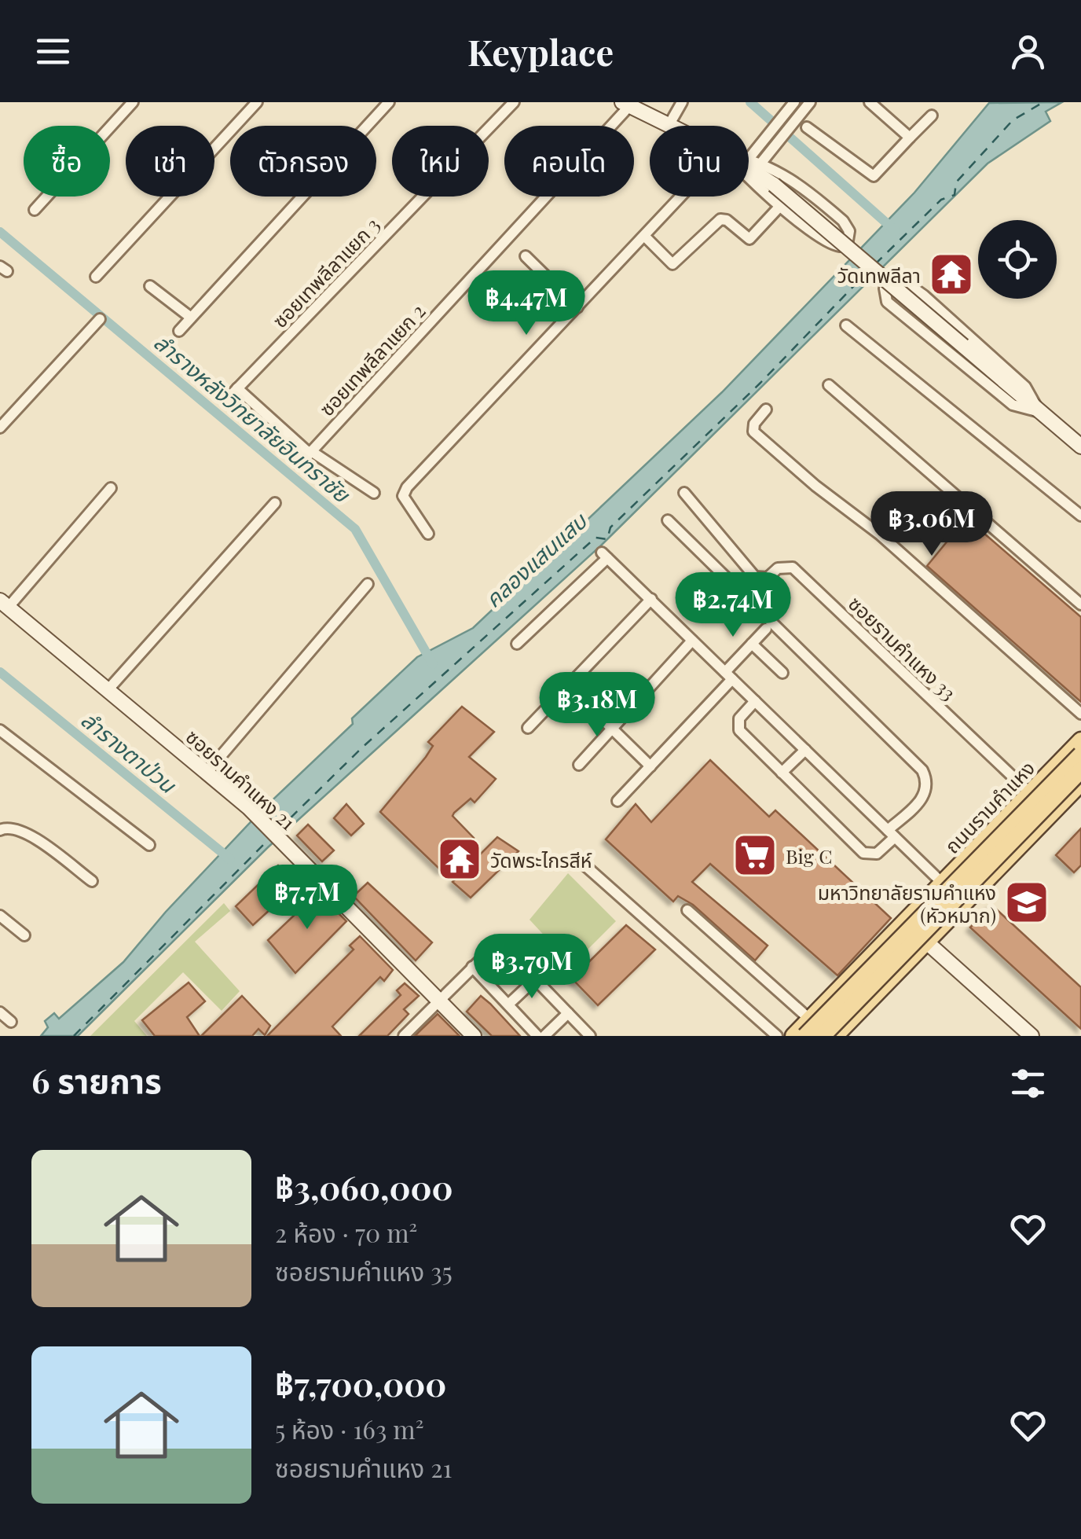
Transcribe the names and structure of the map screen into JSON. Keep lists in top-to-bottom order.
{
  "streets": {
    "main road": ["ซอยรามคำแหง 21", "ถนนรามคำแหง"],
    "street": ["ซอยเทพลีลาแยก 3", "ซอยเทพลีลาแยก 2", "ซอยรามคำแหง 33"]
  },
  "crossings": [
    ["ซอยรามคำแหง 33", "ถนนรามคำแหง"]
  ],
  "water": ["ลำรางหลังวิทยาลัยอินทราชัย", "คลองแสนแสบ", "ลำรางตาป่วน"],
  "places": {
    "temple": ["วัดเทพลีลา", "วัดพระไกรสีห์"],
    "supermarket": ["Big C"],
    "school or university": ["มหาวิทยาลัยรามคำแหง (หัวหมาก)"]
  },
  "page": {
    "header": "Keyplace",
    "chip": [
      "ซื้อ",
      "เช่า",
      "ตัวกรอง",
      "ใหม่",
      "คอนโด",
      "บ้าน"
    ],
    "price": [
      "฿4.47M",
      "฿3.06M",
      "฿2.74M",
      "฿3.18M",
      "฿7.7M",
      "฿3.79M"
    ],
    "heading": "6 รายการ",
    "list": [
      {
        "name": "฿3,060,000",
        "note": "2 ห้อง · 70 m² · ซอยรามคำแหง 35"
      },
      {
        "name": "฿7,700,000",
        "note": "5 ห้อง · 163 m² · ซอยรามคำแหง 21"
      }
    ]
  }
}
